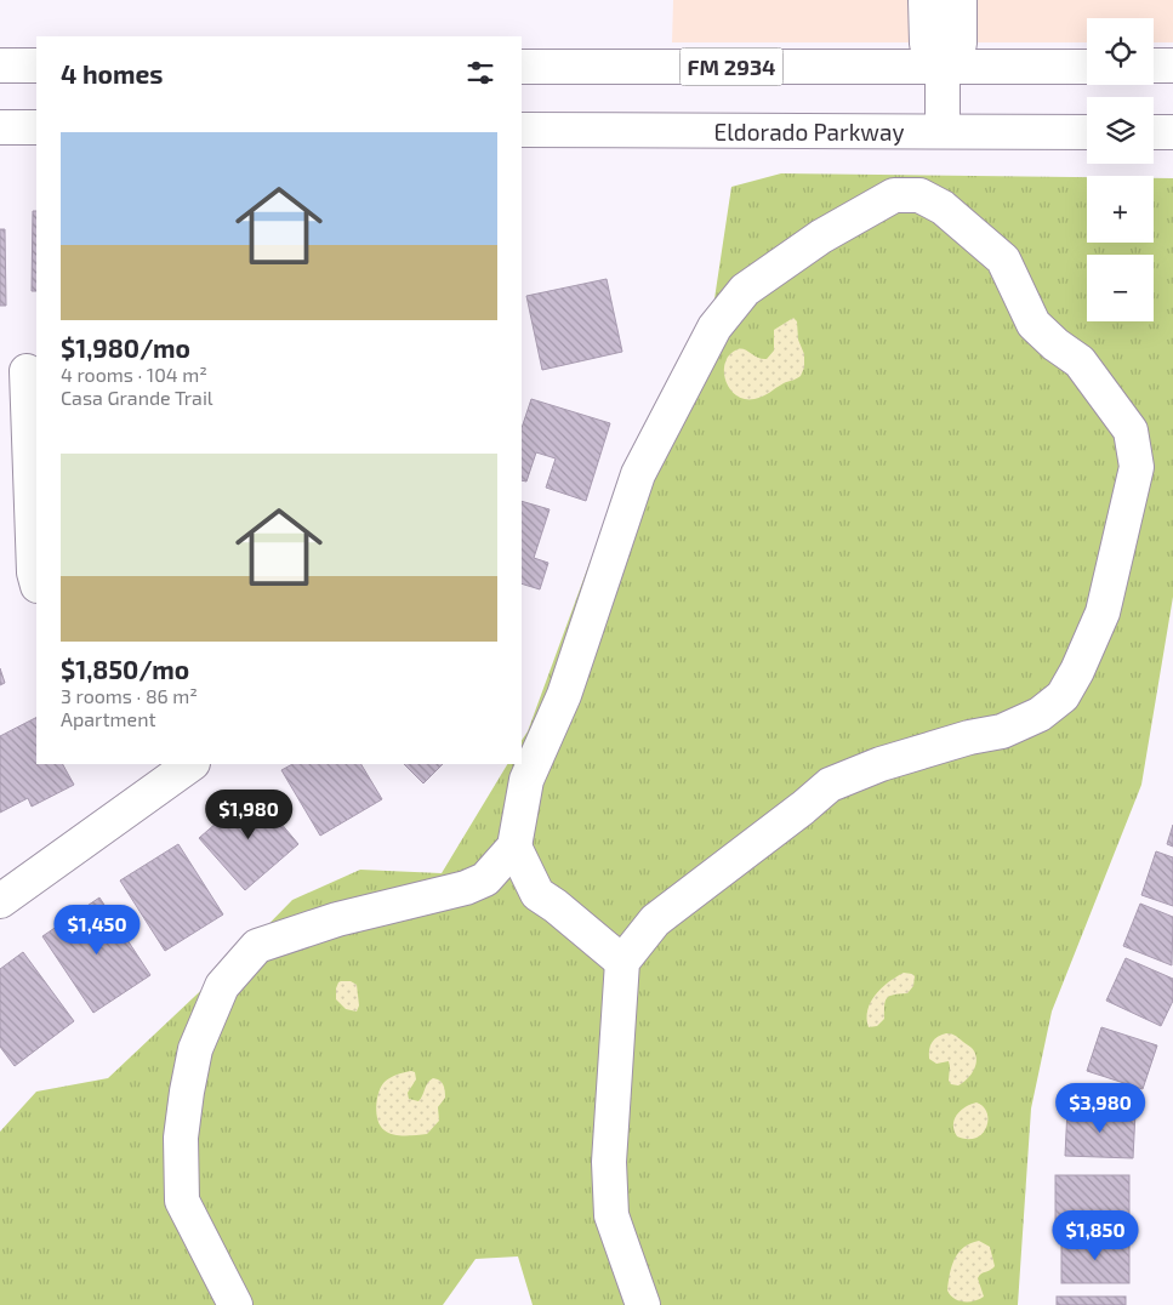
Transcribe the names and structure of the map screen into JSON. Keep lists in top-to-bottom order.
{
  "streets": {
    "main road": ["FM 2934", "Eldorado Parkway"]
  },
  "page": {
    "map_buttons": ["+", "−"],
    "heading": "4 homes",
    "list": [
      {
        "name": "$1,980/mo",
        "note": "4 rooms · 104 m² · Casa Grande Trail"
      },
      {
        "name": "$1,850/mo",
        "note": "3 rooms · 86 m² · Apartment"
      }
    ],
    "price": [
      "$1,980",
      "$1,450",
      "$3,980",
      "$1,850"
    ]
  }
}
